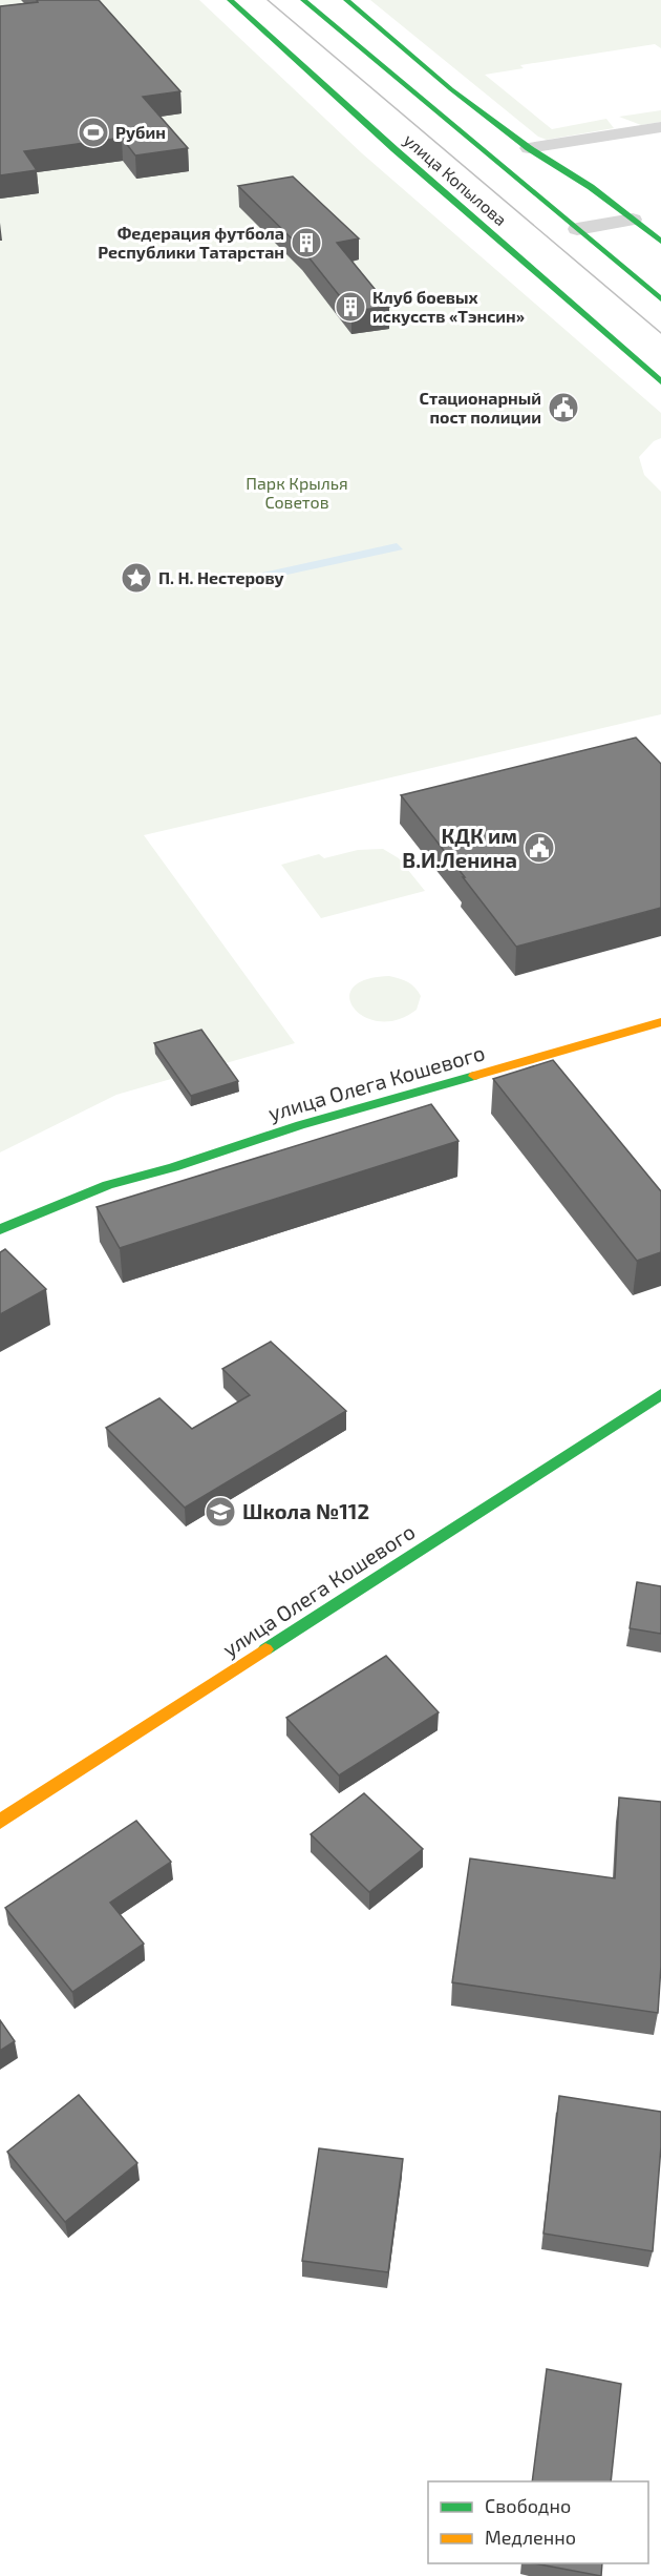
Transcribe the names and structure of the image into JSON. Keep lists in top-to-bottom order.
{
  "streets": {
    "main road": ["улица Копылова", "улица Олега Кошевого"]
  },
  "parks": ["Парк Крылья Советов"],
  "places": {
    "sports": ["Рубин"],
    "building": ["Федерация футбола Республики Татарстан", "Клуб боевых искусств «Тэнсин»"],
    "public building": ["Стационарный пост полиции", "КДК им В.И.Ленина"],
    "place": ["П. Н. Нестерову"],
    "school or university": ["Школа №112"]
  },
  "legend": ["Свободно", "Медленно"]
}
